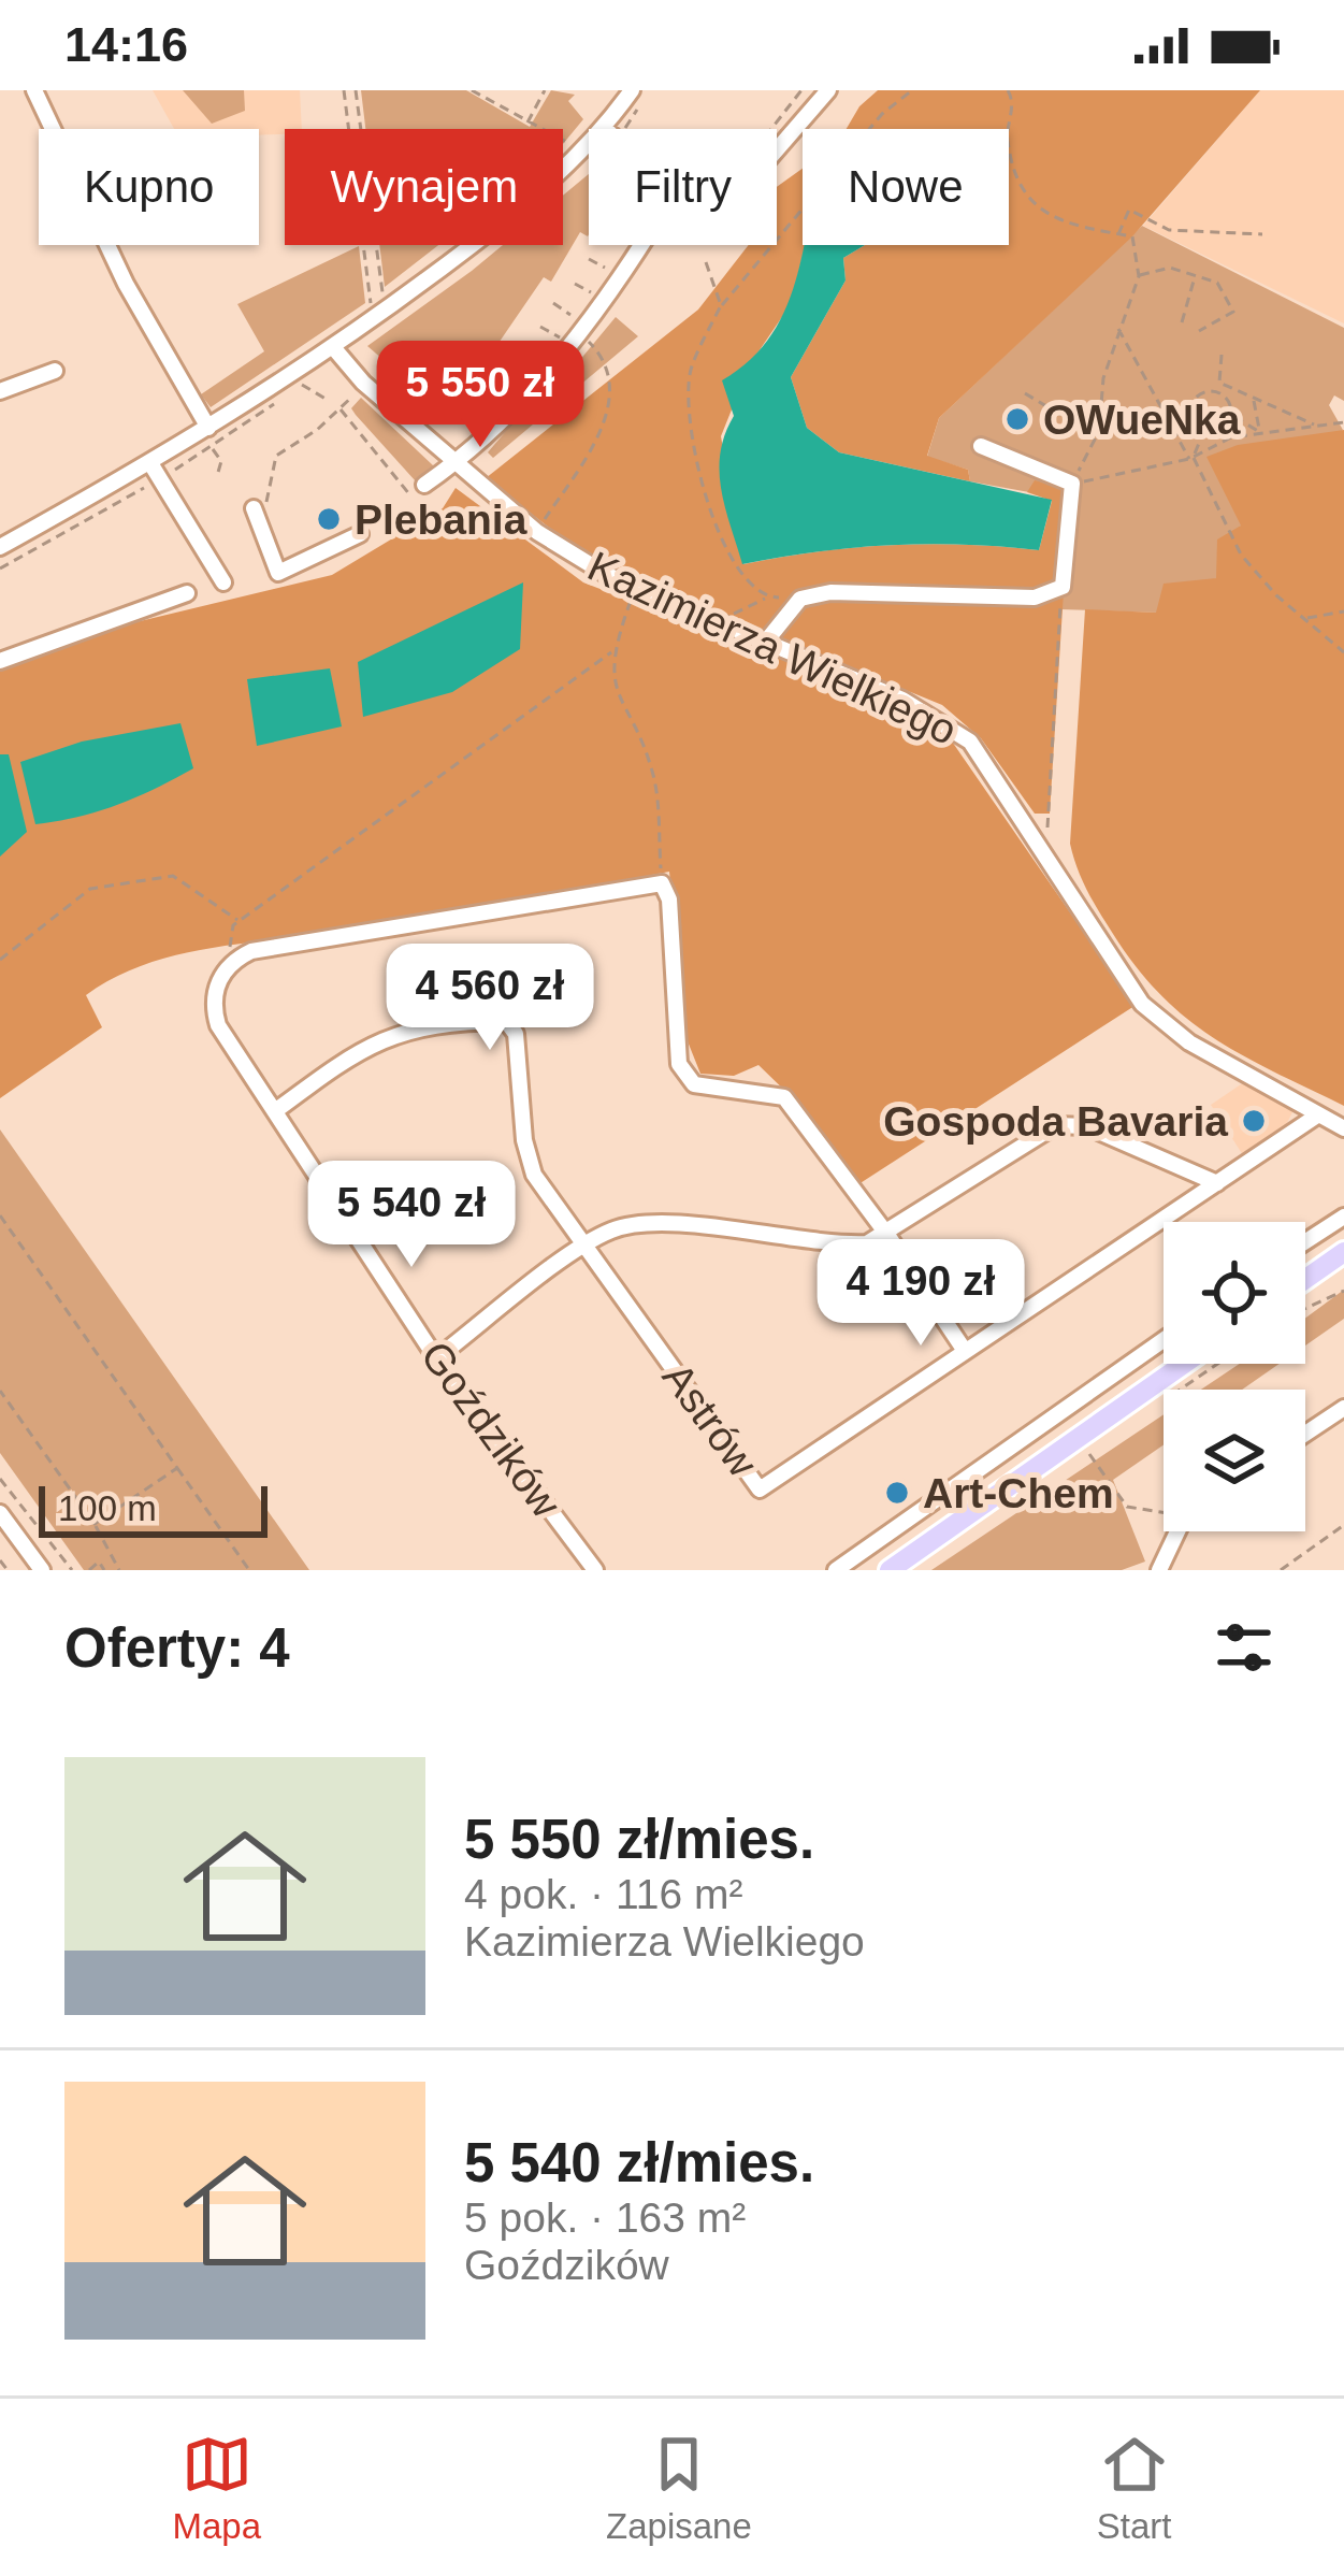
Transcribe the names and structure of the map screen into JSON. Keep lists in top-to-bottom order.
{
  "streets": {
    "street": ["Kazimierza Wielkiego", "Astrów", "Goździków"]
  },
  "crossings": [
    ["Kazimierza Wielkiego", "Astrów"]
  ],
  "places": [
    "OWueNka",
    "Plebania",
    "Gospoda Bavaria",
    "Art-Chem"
  ],
  "scale_bar": "100 m",
  "page": {
    "status": "14:16",
    "chip": [
      "Kupno",
      "Wynajem",
      "Filtry",
      "Nowe"
    ],
    "price": [
      "5 550 zł",
      "4 560 zł",
      "5 540 zł",
      "4 190 zł"
    ],
    "scale": "100 m",
    "heading": "Oferty: 4",
    "list": [
      {
        "name": "5 550 zł/mies.",
        "note": "4 pok. · 116 m² · Kazimierza Wielkiego"
      },
      {
        "name": "5 540 zł/mies.",
        "note": "5 pok. · 163 m² · Goździków"
      }
    ],
    "tabs": ["Mapa", "Zapisane", "Start"]
  }
}
